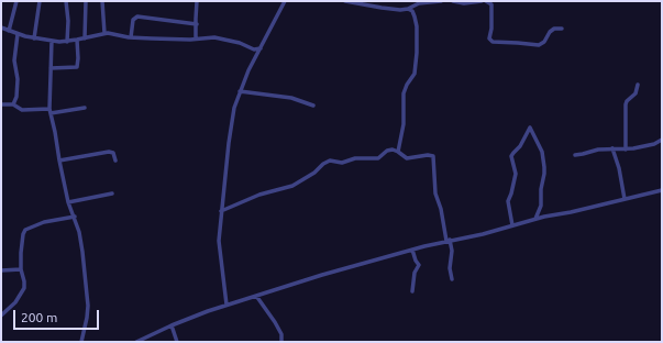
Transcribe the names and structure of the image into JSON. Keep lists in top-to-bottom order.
{
  "scale_bar": "200 m"
}
